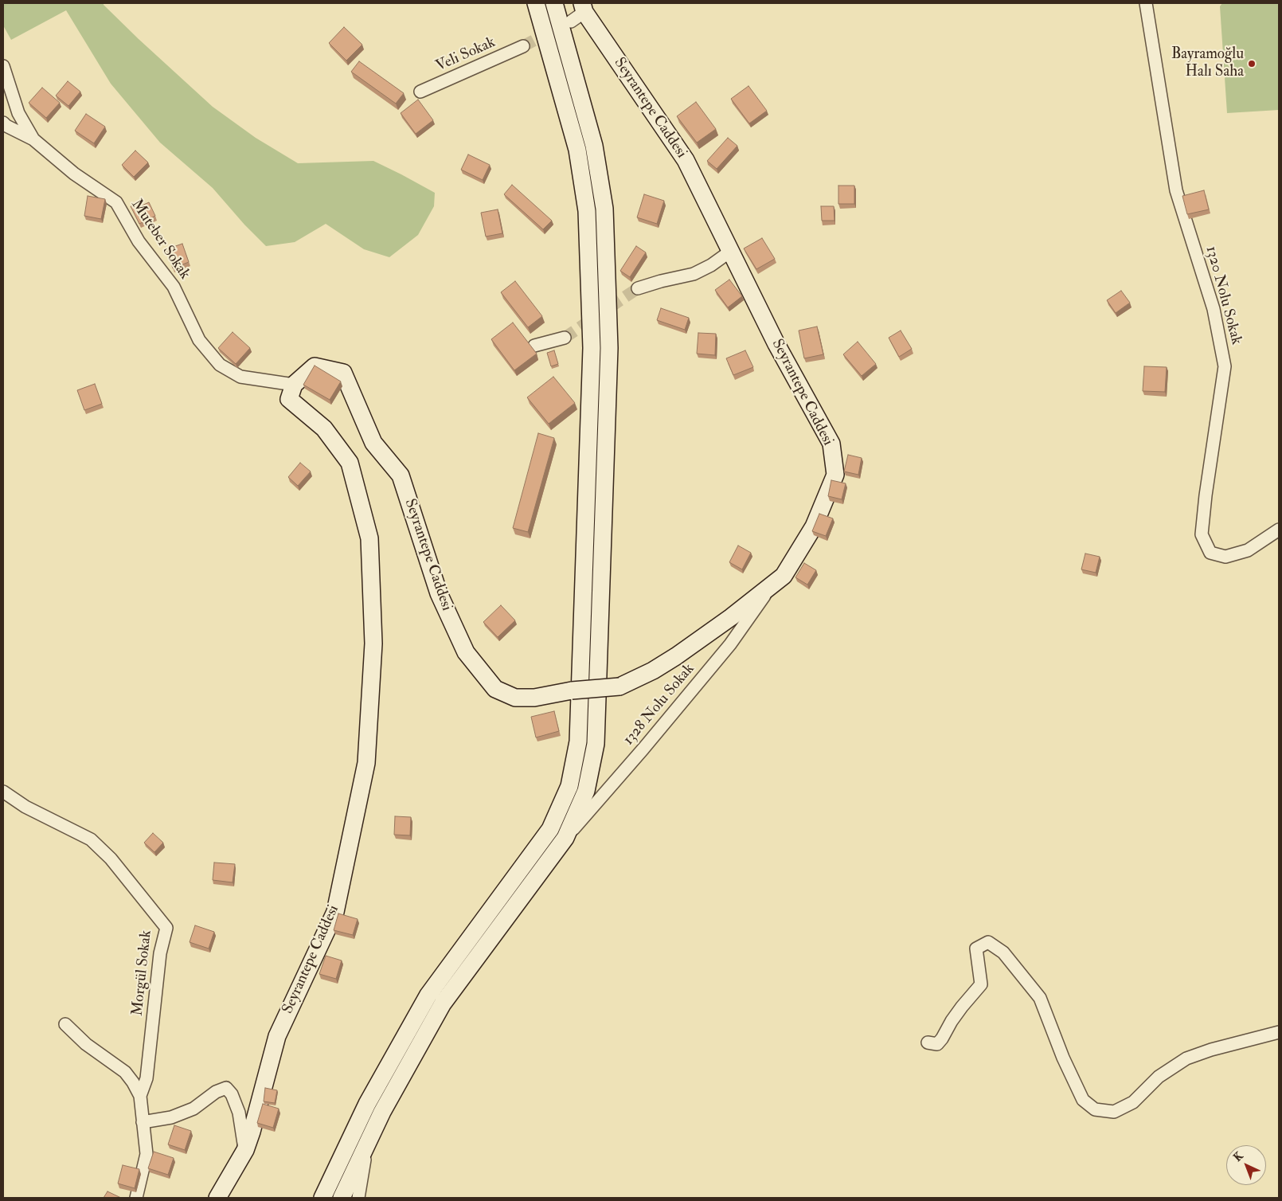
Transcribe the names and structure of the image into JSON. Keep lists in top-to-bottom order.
{
  "streets": {
    "main road": ["Seyrantepe Caddesi"],
    "street": [
      "Veli Sokak",
      "Muteber Sokak",
      "1320 Nolu Sokak",
      "1328 Nolu Sokak",
      "Morgül Sokak"
    ]
  },
  "crossings": [
    ["Seyrantepe Caddesi", "Muteber Sokak"],
    ["Seyrantepe Caddesi", "1328 Nolu Sokak"]
  ],
  "places": ["Bayramoğlu Halı Saha"],
  "north": "top left"
}
